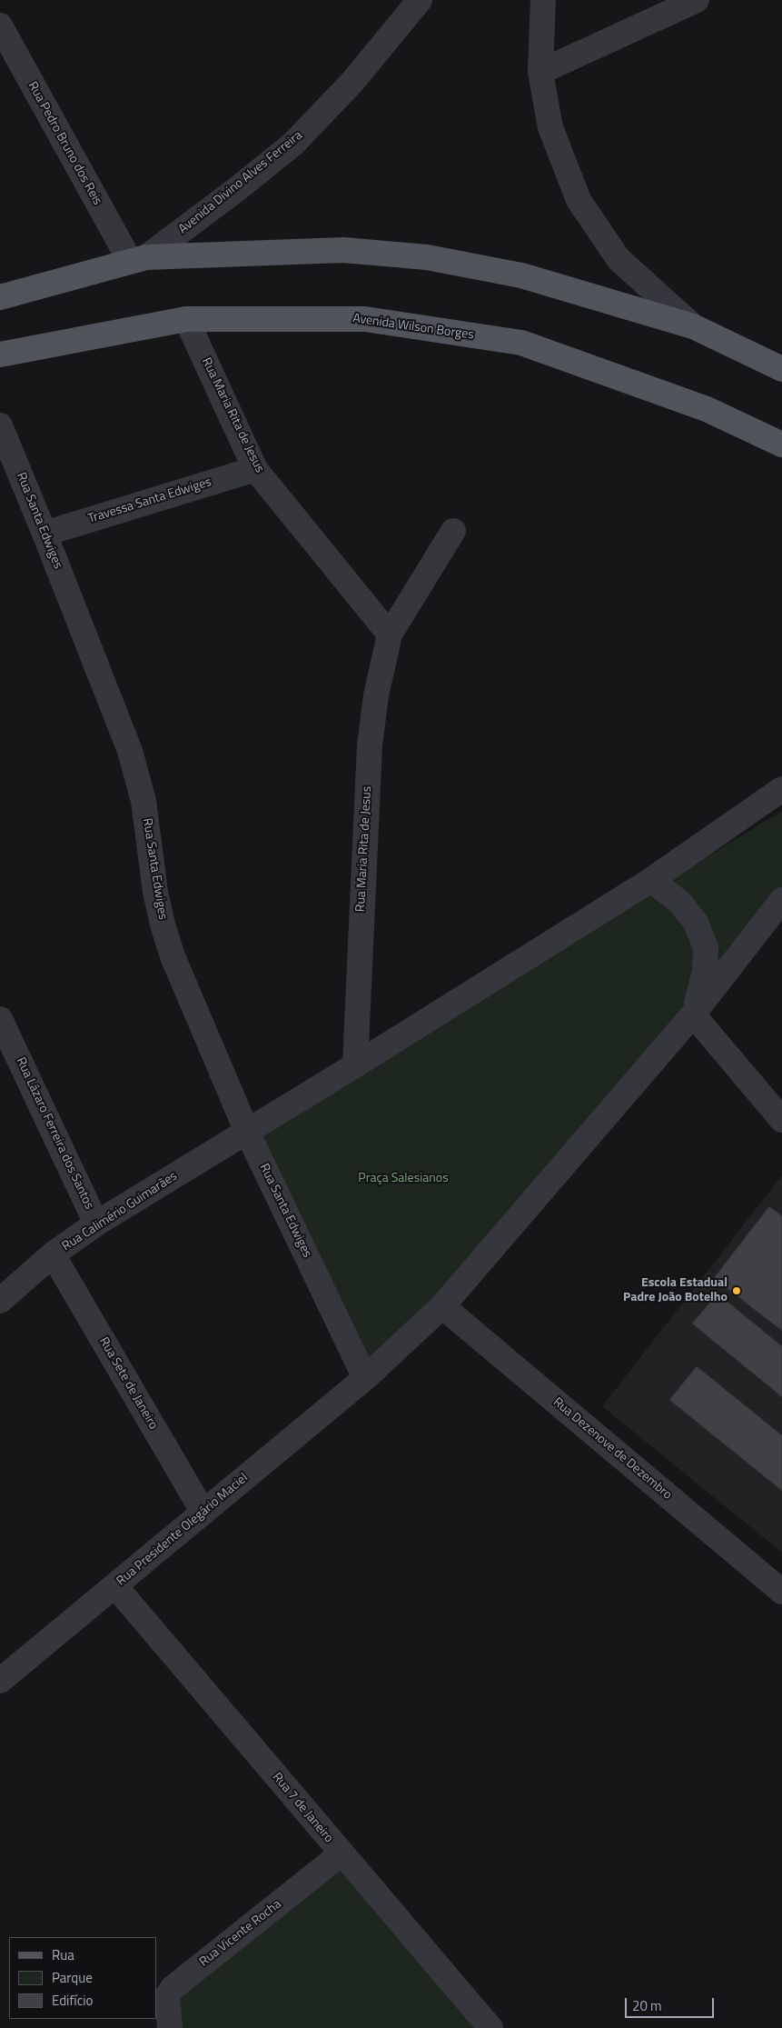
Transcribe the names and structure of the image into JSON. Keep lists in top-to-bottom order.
{
  "streets": {
    "main road": ["Avenida Wilson Borges"],
    "street": [
      "Rua Pedro Bruno dos Reis",
      "Avenida Divino Alves Ferreira",
      "Rua Maria Rita de Jesus",
      "Travessa Santa Edwiges",
      "Rua Santa Edwiges",
      "Rua Lázaro Ferreira dos Santos",
      "Rua Calimério Guimarães",
      "Rua Sete de Janeiro",
      "Rua Dezenove de Dezembro",
      "Rua Presidente Olegário Maciel",
      "Rua 7 de Janeiro",
      "Rua Vicente Rocha"
    ]
  },
  "crossings": [
    ["Rua Pedro Bruno dos Reis", "Avenida Divino Alves Ferreira"],
    ["Avenida Wilson Borges", "Rua Maria Rita de Jesus"],
    ["Rua Maria Rita de Jesus", "Travessa Santa Edwiges"],
    ["Travessa Santa Edwiges", "Rua Santa Edwiges"],
    ["Rua Santa Edwiges", "Rua Calimério Guimarães"],
    ["Rua Santa Edwiges", "Rua Presidente Olegário Maciel"],
    ["Rua Lázaro Ferreira dos Santos", "Rua Calimério Guimarães"],
    ["Rua Calimério Guimarães", "Rua Sete de Janeiro"],
    ["Rua Sete de Janeiro", "Rua Presidente Olegário Maciel"],
    ["Rua Presidente Olegário Maciel", "Rua 7 de Janeiro"],
    ["Rua 7 de Janeiro", "Rua Vicente Rocha"]
  ],
  "parks": ["Praça Salesianos"],
  "places": ["Escola Estadual Padre João Botelho"],
  "legend": ["Rua", "Parque", "Edifício"],
  "scale_bar": "20 m"
}
